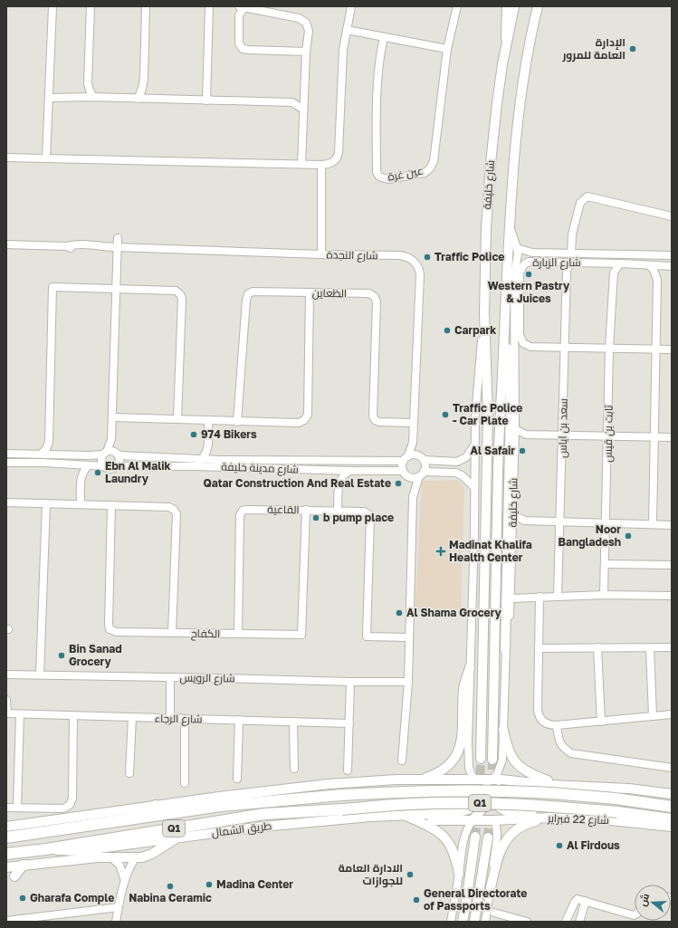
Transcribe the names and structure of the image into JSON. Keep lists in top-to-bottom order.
{
  "streets": {
    "highway": ["Q1", "شارع 22 فبراير", "طريق الشمال"],
    "main road": ["شارع خليفة"],
    "street": [
      "عين غرة",
      "شارع النجدة",
      "شارع الزبارة",
      "الظعاين",
      "سعد بن اياس",
      "ثابت بن قيس",
      "شارع مدينة خليفة",
      "القاعية",
      "الكفاح",
      "شارع الرويس",
      "شارع الرجاء"
    ]
  },
  "crossings": [
    ["شارع خليفة", "شارع الزبارة"],
    ["شارع خليفة", "طريق الشمال"],
    ["شارع النجدة", "الظعاين"],
    ["شارع النجدة", "شارع مدينة خليفة"],
    ["شارع الزبارة", "سعد بن اياس"],
    ["القاعية", "الكفاح"],
    ["Q1", "شارع 22 فبراير"],
    ["شارع 22 فبراير", "طريق الشمال"]
  ],
  "places": {
    "other": [
      "الإدارة العامة للمرور",
      "Traffic Police",
      "Western Pastry & Juices",
      "Carpark",
      "Traffic Police - Car Plate",
      "974 Bikers",
      "Al Safair",
      "Ebn Al Malik Laundry",
      "Qatar Construction And Real Estate",
      "b pump place",
      "Noor Bangladesh",
      "Al Shama Grocery",
      "Bin Sanad Grocery",
      "Al Firdous",
      "الادارة العامة للجوازات",
      "Madina Center",
      "Nabina Ceramic",
      "Gharafa Comple",
      "General Directorate of Passports"
    ],
    "health": ["Madinat Khalifa Health Center"]
  },
  "north": "left"
}
